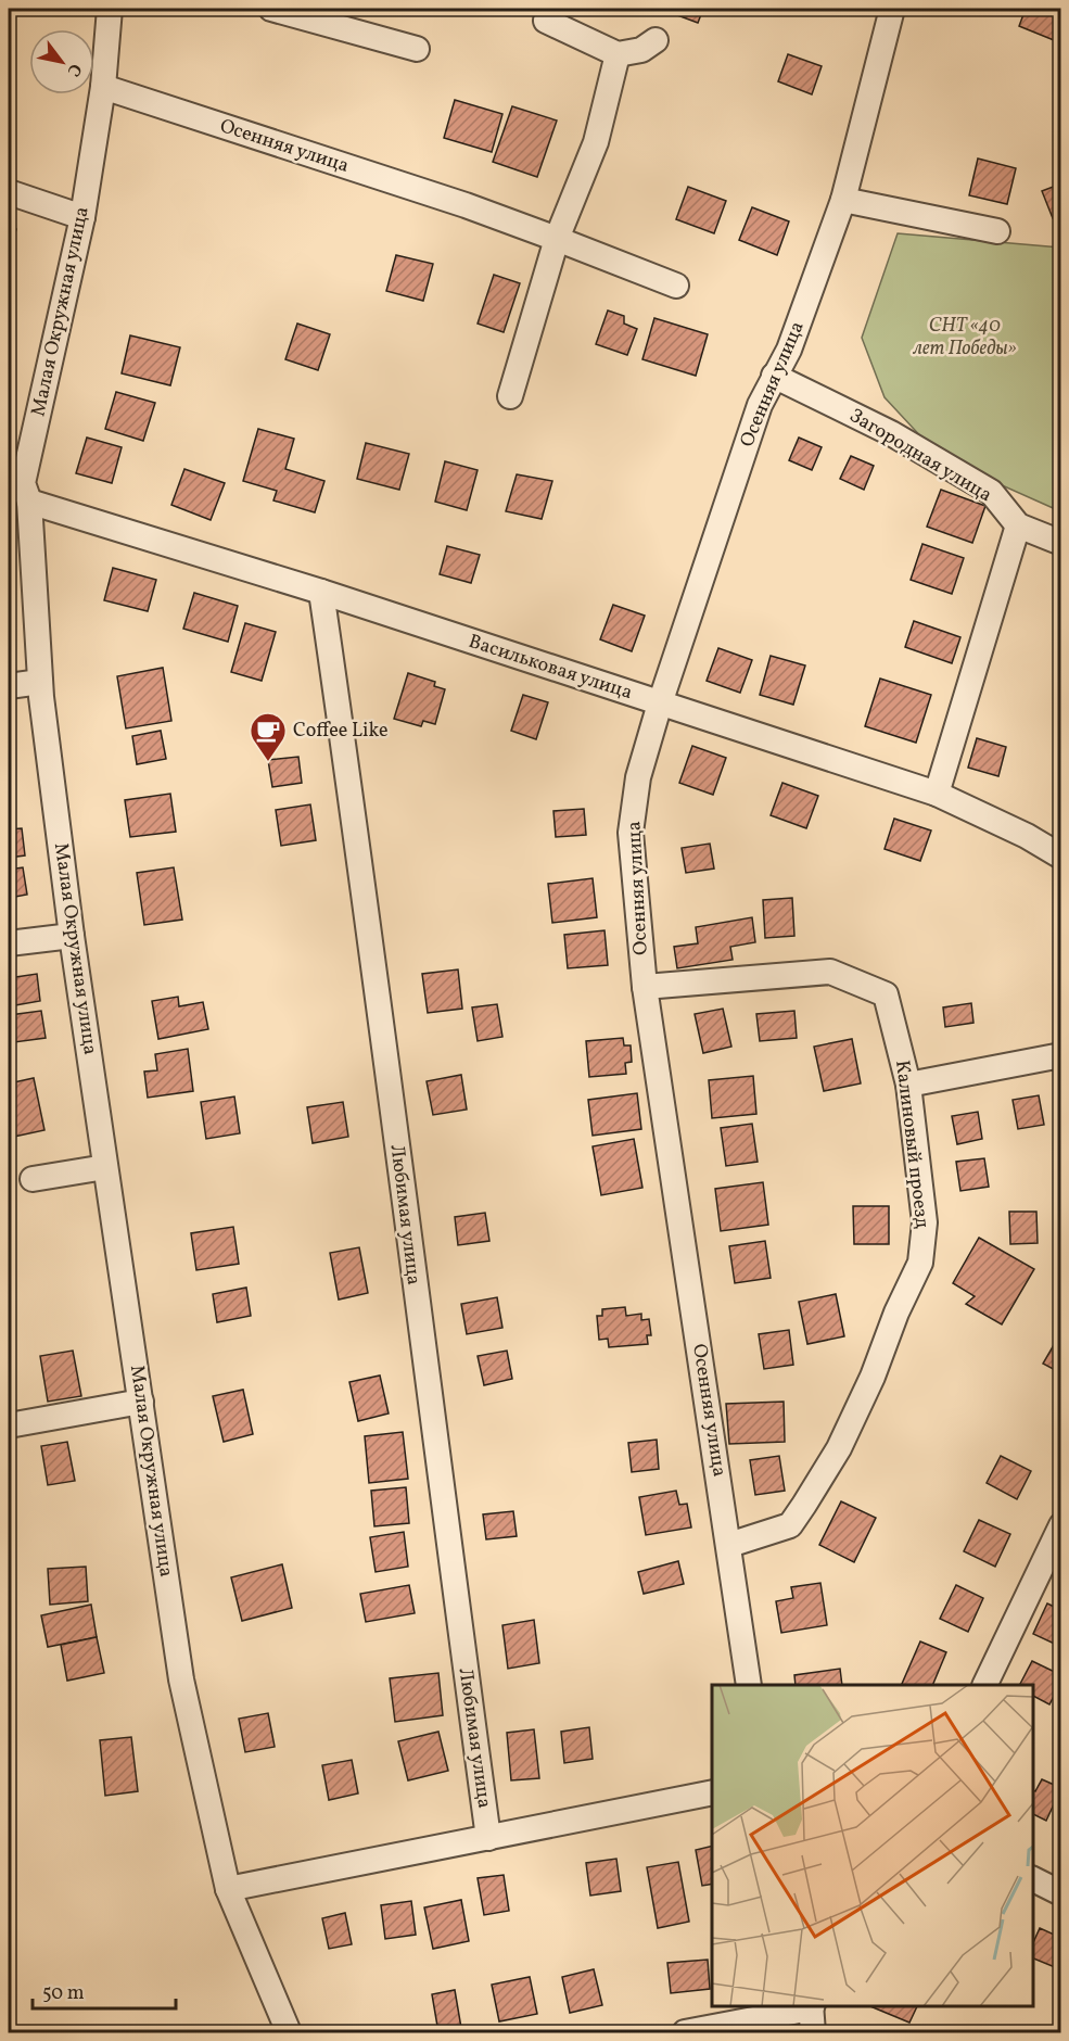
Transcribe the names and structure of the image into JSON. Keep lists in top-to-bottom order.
{
  "streets": {
    "street": [
      "Осенняя улица",
      "Малая Окружная улица",
      "Загородная улица",
      "Васильковая улица",
      "Калиновый проезд",
      "Любимая улица"
    ]
  },
  "crossings": [
    ["Осенняя улица", "Малая Окружная улица"],
    ["Осенняя улица", "Загородная улица"],
    ["Осенняя улица", "Васильковая улица"],
    ["Осенняя улица", "Калиновый проезд"],
    ["Малая Окружная улица", "Васильковая улица"],
    ["Васильковая улица", "Любимая улица"]
  ],
  "parks": ["СНТ «40 лет Победы»"],
  "places": {
    "cafe": ["Coffee Like"]
  },
  "scale_bar": "50 m",
  "north": "bottom right"
}
